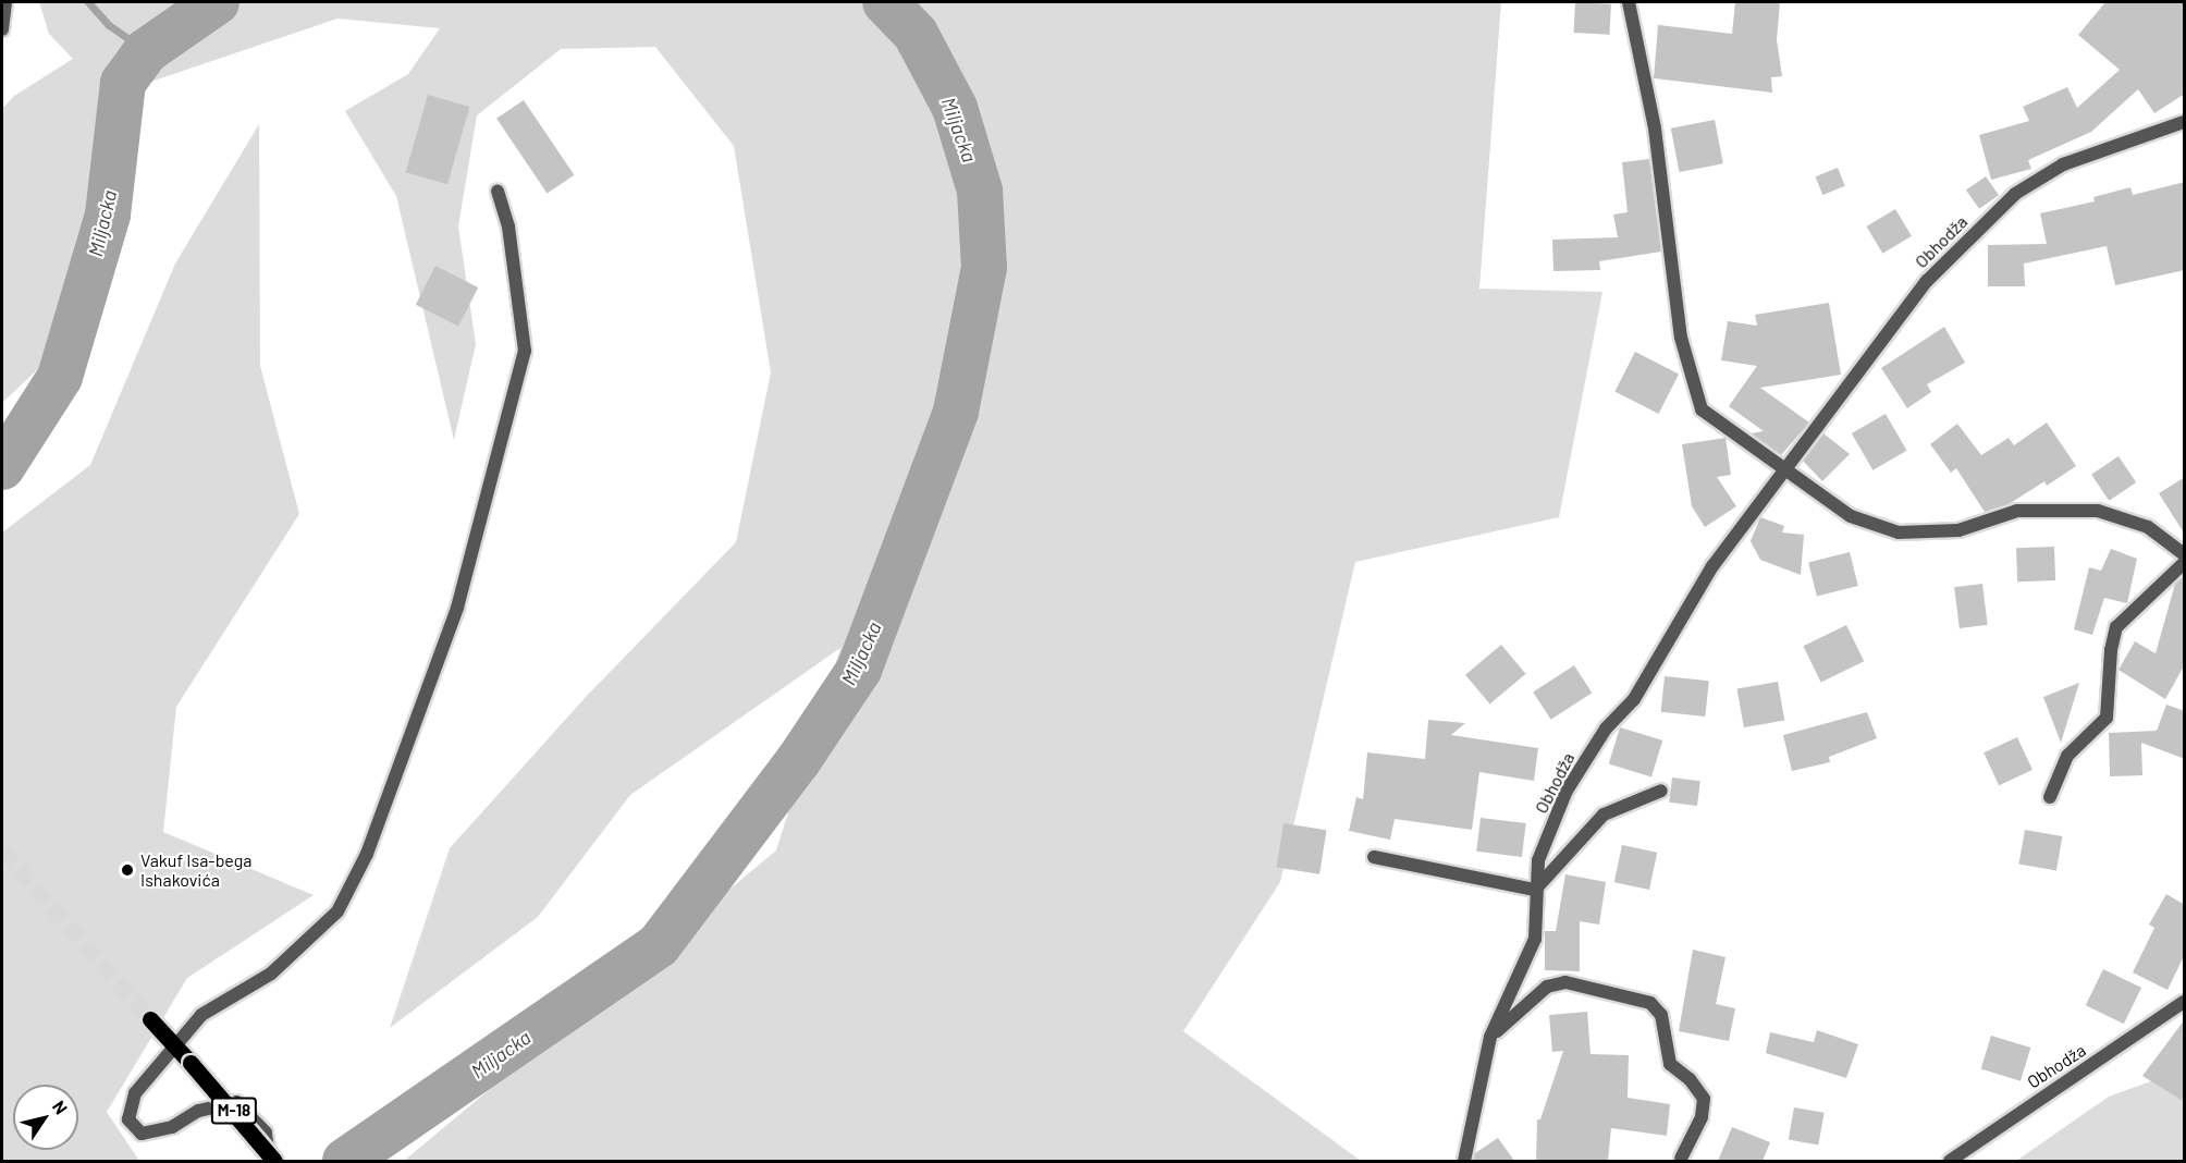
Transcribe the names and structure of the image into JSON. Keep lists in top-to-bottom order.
{
  "streets": {
    "main road": ["M-18"],
    "street": ["Obhodža"]
  },
  "water": ["Miljacka"],
  "places": ["Vakuf Isa-bega Ishakovića"],
  "north": "top right"
}
